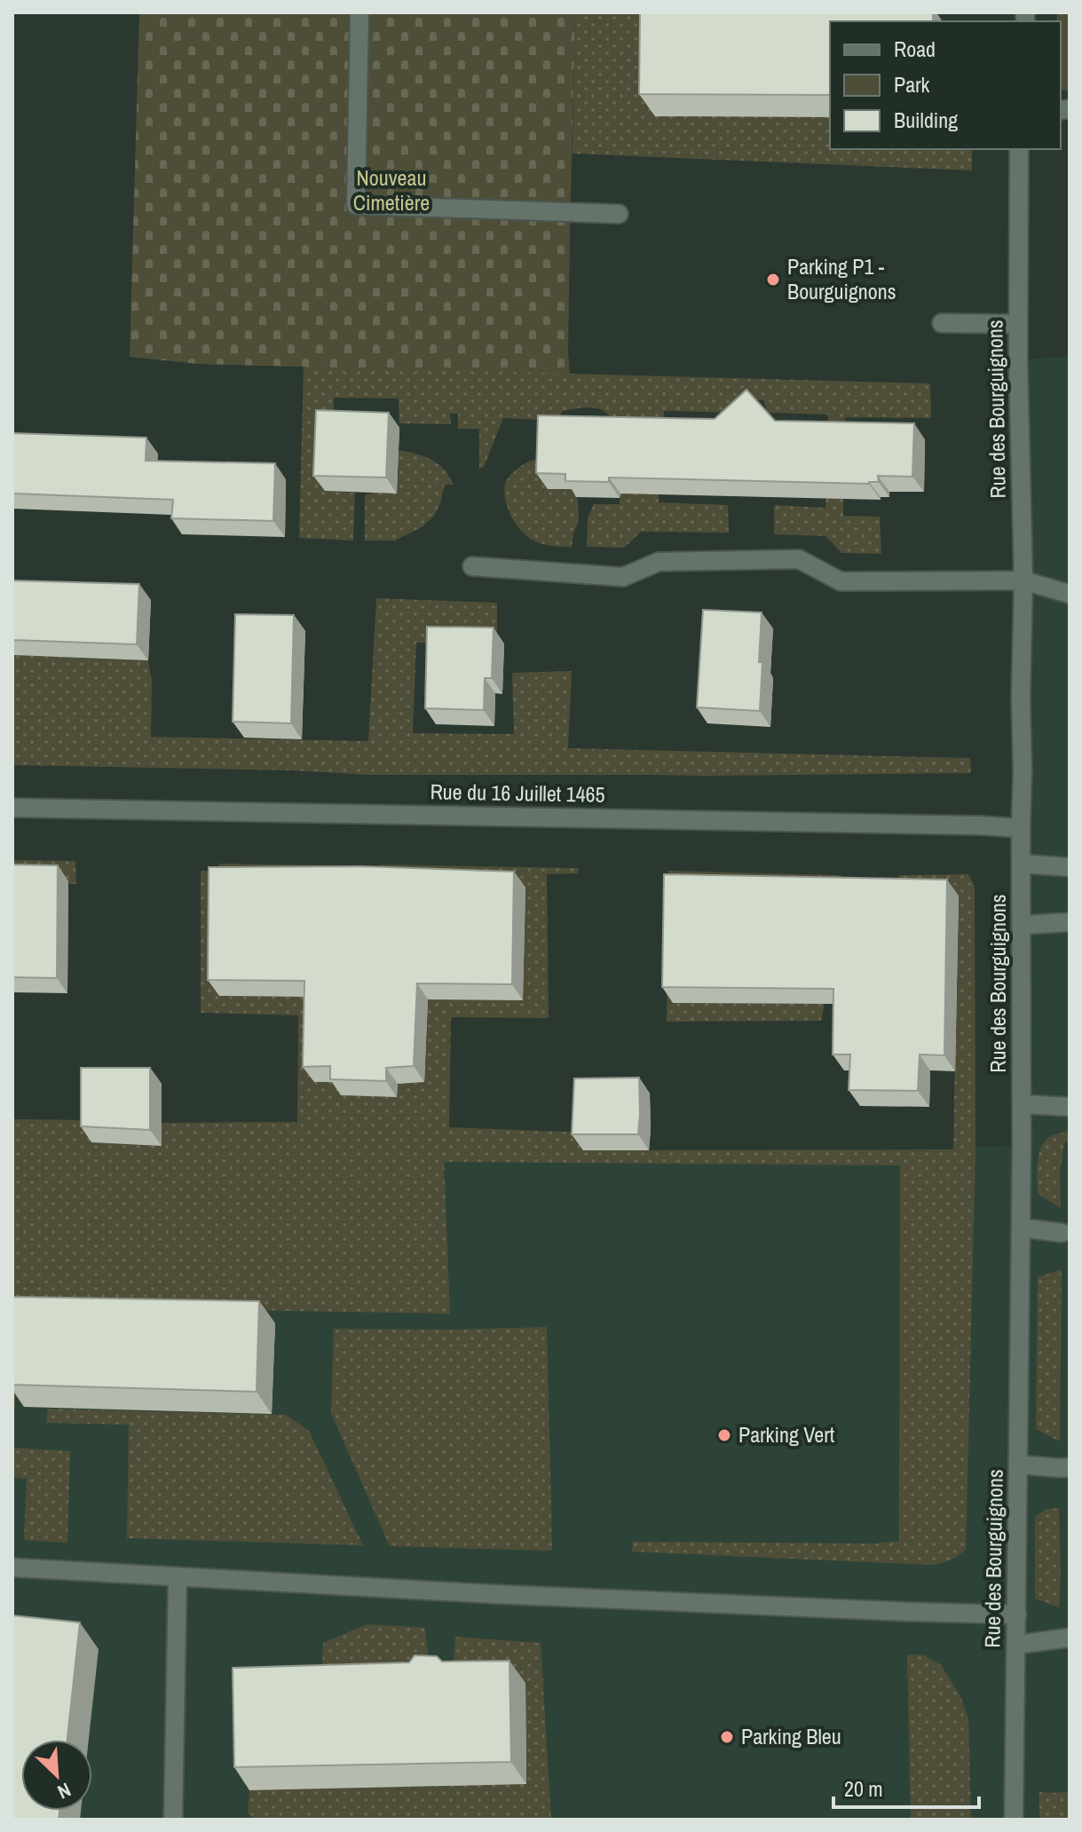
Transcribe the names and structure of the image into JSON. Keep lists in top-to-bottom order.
{
  "streets": {
    "street": ["Rue des Bourguignons", "Rue du 16 Juillet 1465"]
  },
  "crossings": [
    ["Rue des Bourguignons", "Rue du 16 Juillet 1465"]
  ],
  "parks": ["Nouveau Cimetière"],
  "places": ["Parking P1 - Bourguignons", "Parking Vert", "Parking Bleu"],
  "legend": ["Road", "Park", "Building"],
  "scale_bar": "20 m",
  "north": "bottom right"
}
